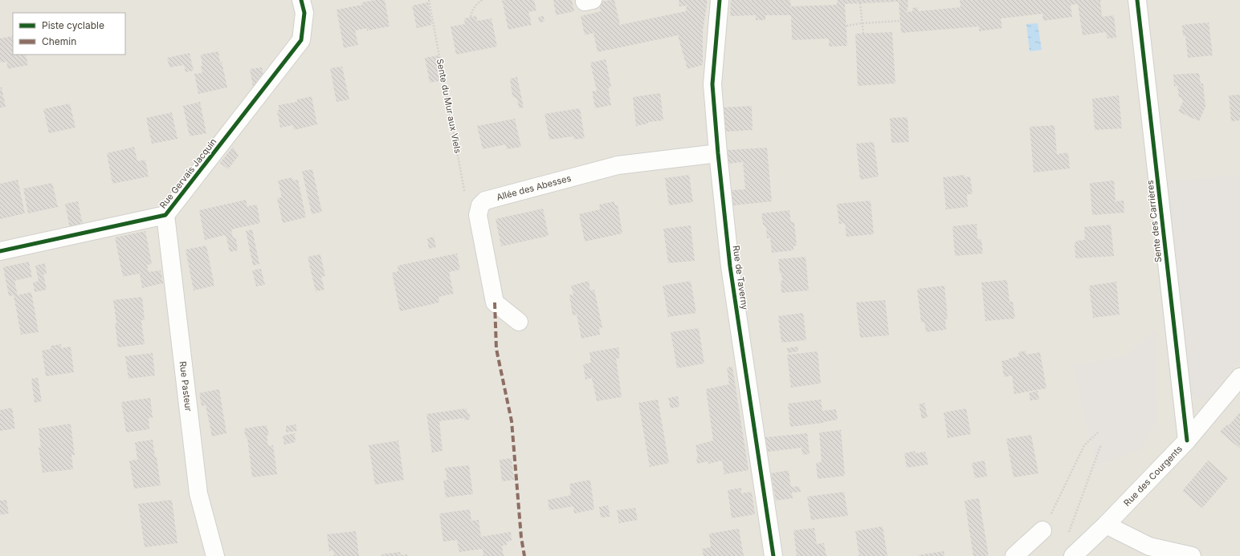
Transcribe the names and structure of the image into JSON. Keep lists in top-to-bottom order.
{
  "streets": {
    "street": [
      "Rue Gervais Jacquin",
      "Allée des Abesses",
      "Sente des Carrières",
      "Rue de Taverny",
      "Rue Pasteur",
      "Rue des Courgents"
    ],
    "path": ["Sente du Mur aux Viels"]
  },
  "crossings": [
    ["Sente du Mur aux Viels", "Allée des Abesses"],
    ["Rue Gervais Jacquin", "Rue Pasteur"],
    ["Allée des Abesses", "Rue de Taverny"],
    ["Sente des Carrières", "Rue des Courgents"]
  ],
  "legend": ["Piste cyclable", "Chemin"]
}
